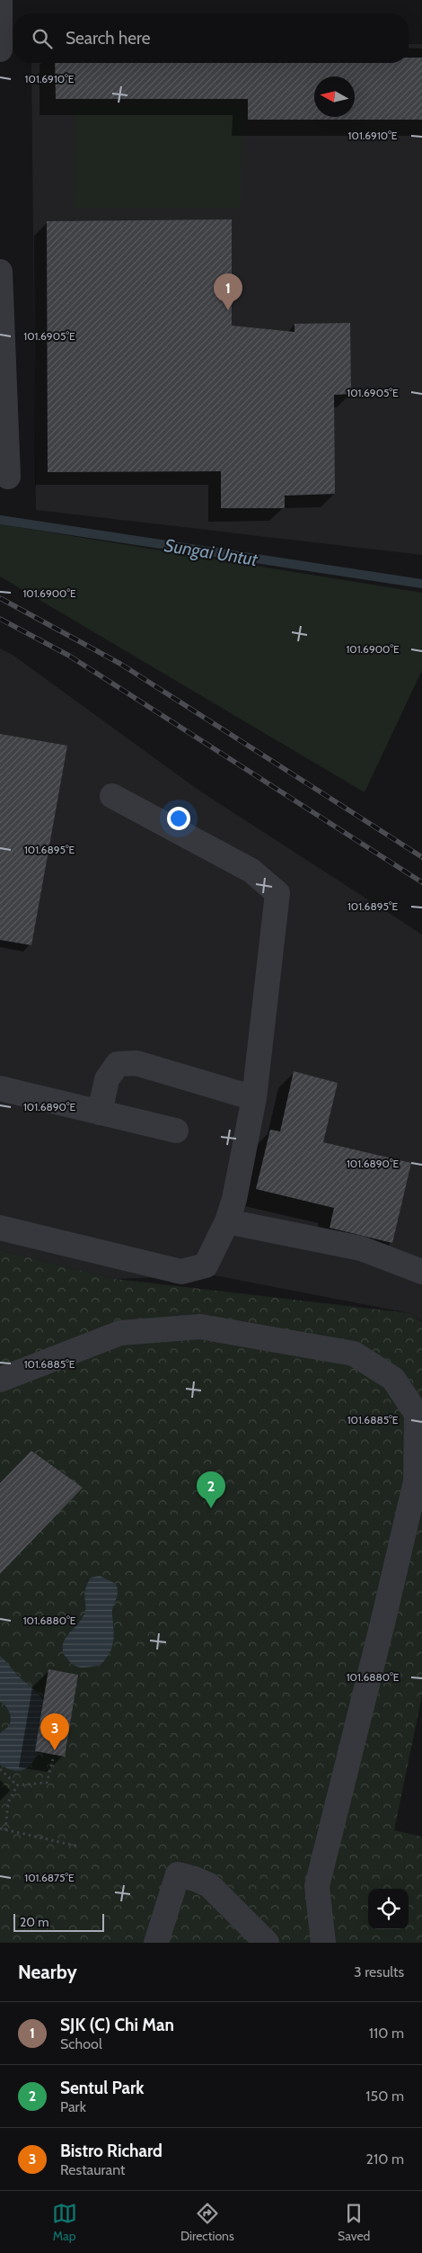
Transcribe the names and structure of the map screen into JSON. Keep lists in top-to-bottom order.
{
  "water": ["Sungai Untut"],
  "scale_bar": "20 m",
  "north": "left",
  "page": {
    "search": "Search here",
    "pins": ["1", "2", "3"],
    "scale": "20 m",
    "heading": ["Nearby", "3 results"],
    "list": [
      {
        "mark": "1",
        "name": "SJK (C) Chi Man",
        "note": "School",
        "value": "110 m"
      },
      {
        "mark": "2",
        "name": "Sentul Park",
        "note": "Park",
        "value": "150 m"
      },
      {
        "mark": "3",
        "name": "Bistro Richard",
        "note": "Restaurant",
        "value": "210 m"
      }
    ],
    "nav": ["Map", "Directions", "Saved"]
  },
  "coordinates": [
    "101.6910°E",
    "101.6905°E",
    "101.6900°E",
    "101.6895°E",
    "101.6890°E",
    "101.6885°E",
    "101.6880°E",
    "101.6875°E"
  ]
}
